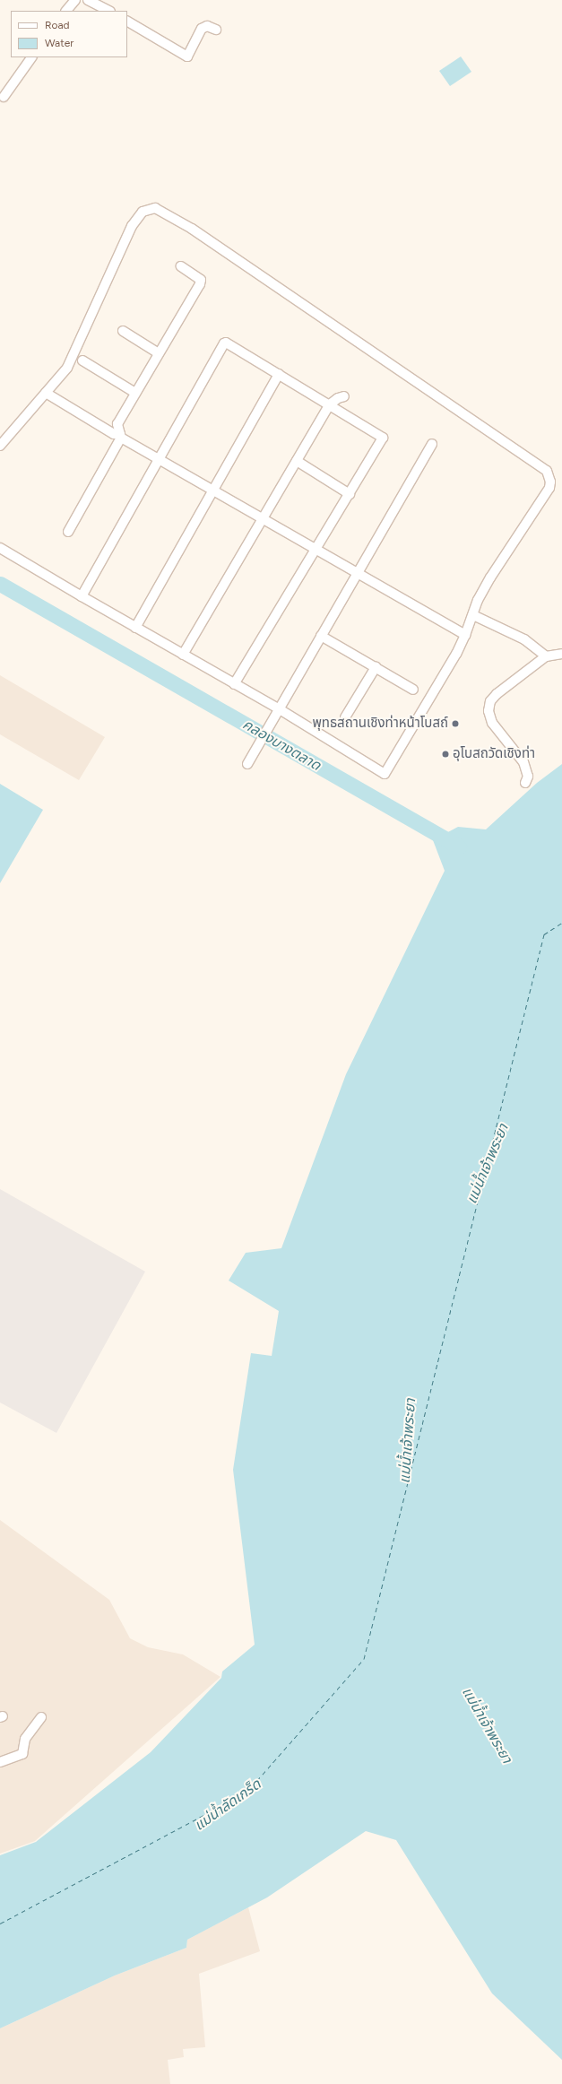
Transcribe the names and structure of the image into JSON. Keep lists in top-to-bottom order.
{
  "water": ["คลองบางตลาด", "แม่น้ำเจ้าพระยา", "แม่น้ำลัดเกร็ด"],
  "places": ["พุทธสถานเชิงท่าหน้าโบสถ์", "อุโบสถวัดเชิงท่า"],
  "legend": ["Road", "Water"]
}
